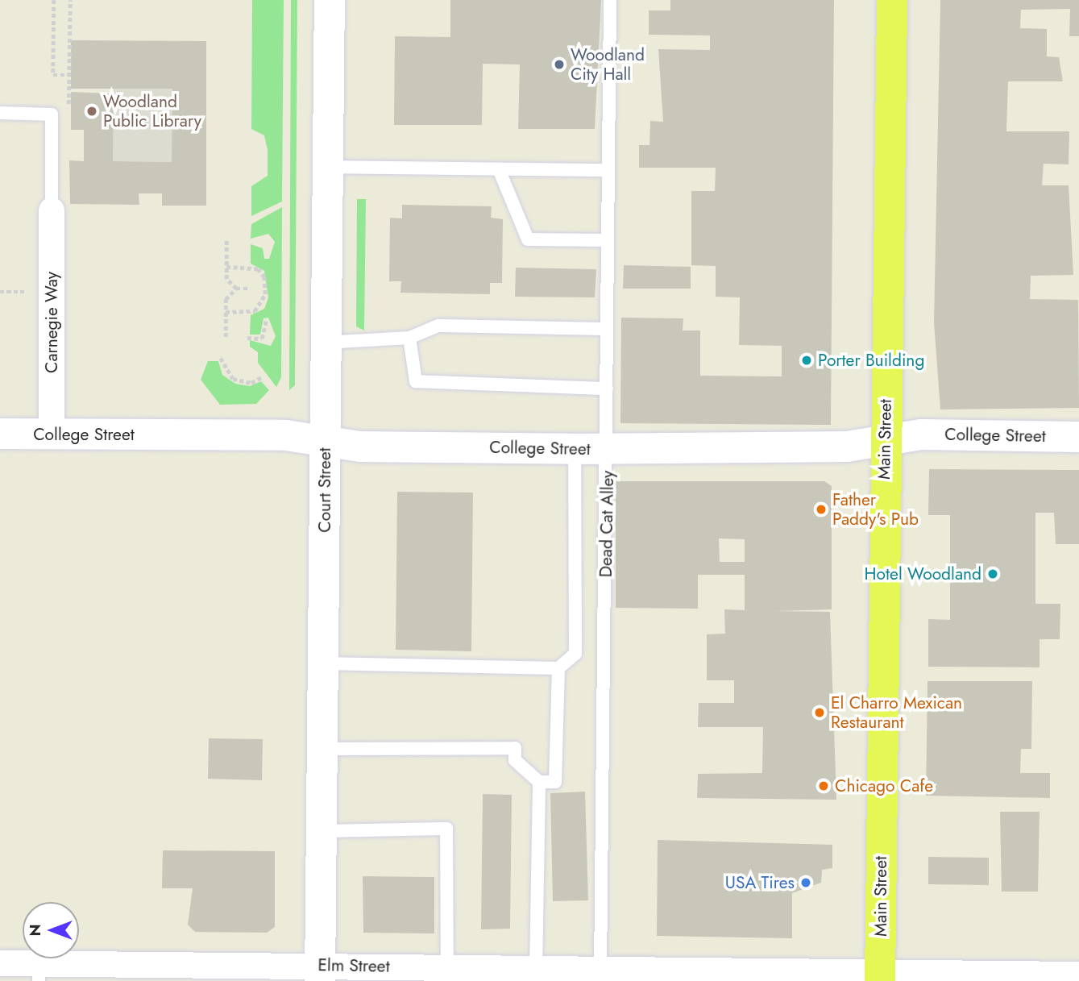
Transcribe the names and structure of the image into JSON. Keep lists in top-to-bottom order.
{
  "streets": {
    "main road": ["Main Street"],
    "street": [
      "Carnegie Way",
      "College Street",
      "Court Street",
      "Elm Street"
    ],
    "lane": ["Dead Cat Alley"]
  },
  "crossings": [
    ["Carnegie Way", "College Street"],
    ["College Street", "Main Street"],
    ["College Street", "Court Street"],
    ["College Street", "Dead Cat Alley"],
    ["Main Street", "Elm Street"],
    ["Court Street", "Elm Street"],
    ["Dead Cat Alley", "Elm Street"]
  ],
  "places": [
    "Woodland City Hall",
    "Woodland Public Library",
    "Porter Building",
    "Father Paddy's Pub",
    "Hotel Woodland",
    "El Charro Mexican Restaurant",
    "Chicago Cafe",
    "USA Tires"
  ],
  "north": "left"
}
